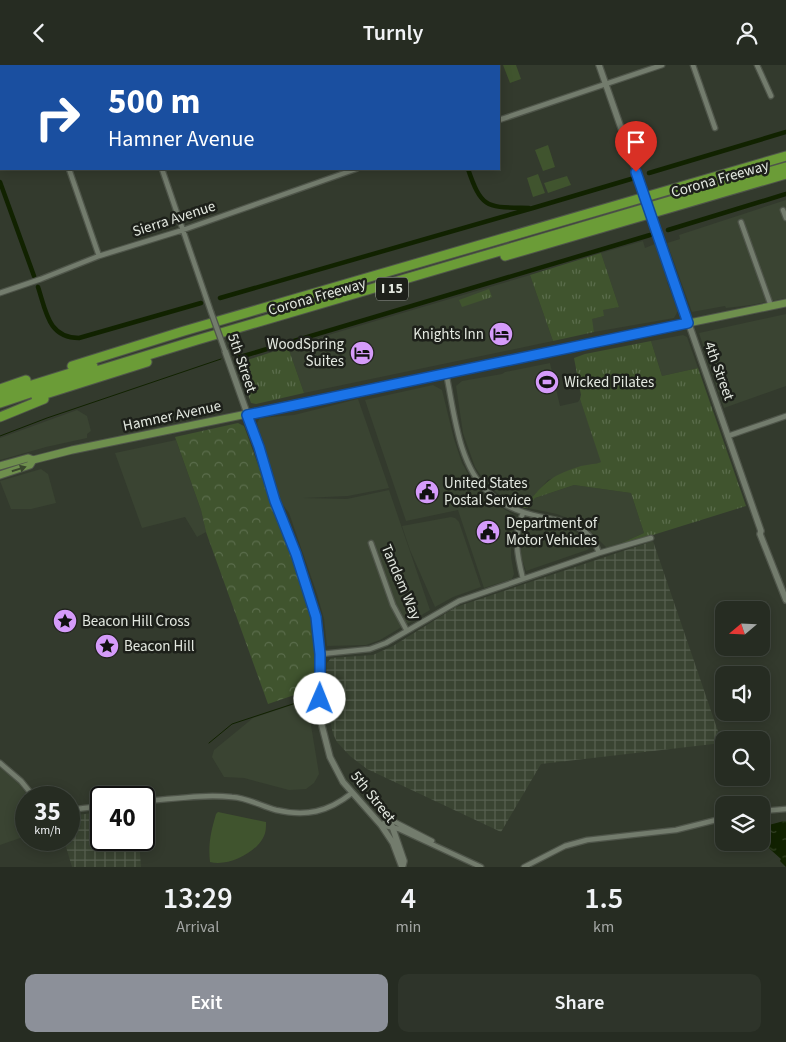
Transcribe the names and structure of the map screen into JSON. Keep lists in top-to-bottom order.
{
  "streets": {
    "highway": ["Corona Freeway", "I 15"],
    "main road": ["Hamner Avenue"],
    "street": [
      "Sierra Avenue",
      "5th Street",
      "4th Street",
      "Tandem Way"
    ]
  },
  "crossings": [
    ["Corona Freeway", "I 15"],
    ["Sierra Avenue", "5th Street"],
    ["5th Street", "Hamner Avenue"],
    ["4th Street", "Hamner Avenue"]
  ],
  "places": {
    "hotel": ["Knights Inn", "WoodSpring Suites"],
    "sports": ["Wicked Pilates"],
    "public building": ["United States Postal Service", "Department of Motor Vehicles"],
    "place": ["Beacon Hill Cross", "Beacon Hill"]
  },
  "north": "left",
  "page": {
    "header": "Turnly",
    "turn": ["500 m", "Hamner Avenue"],
    "speed": "35 km/h",
    "limit": "40",
    "eta": [
      "13:29",
      "Arrival",
      "4",
      "min",
      "1.5",
      "km"
    ],
    "buttons": ["Exit", "Share"]
  }
}
